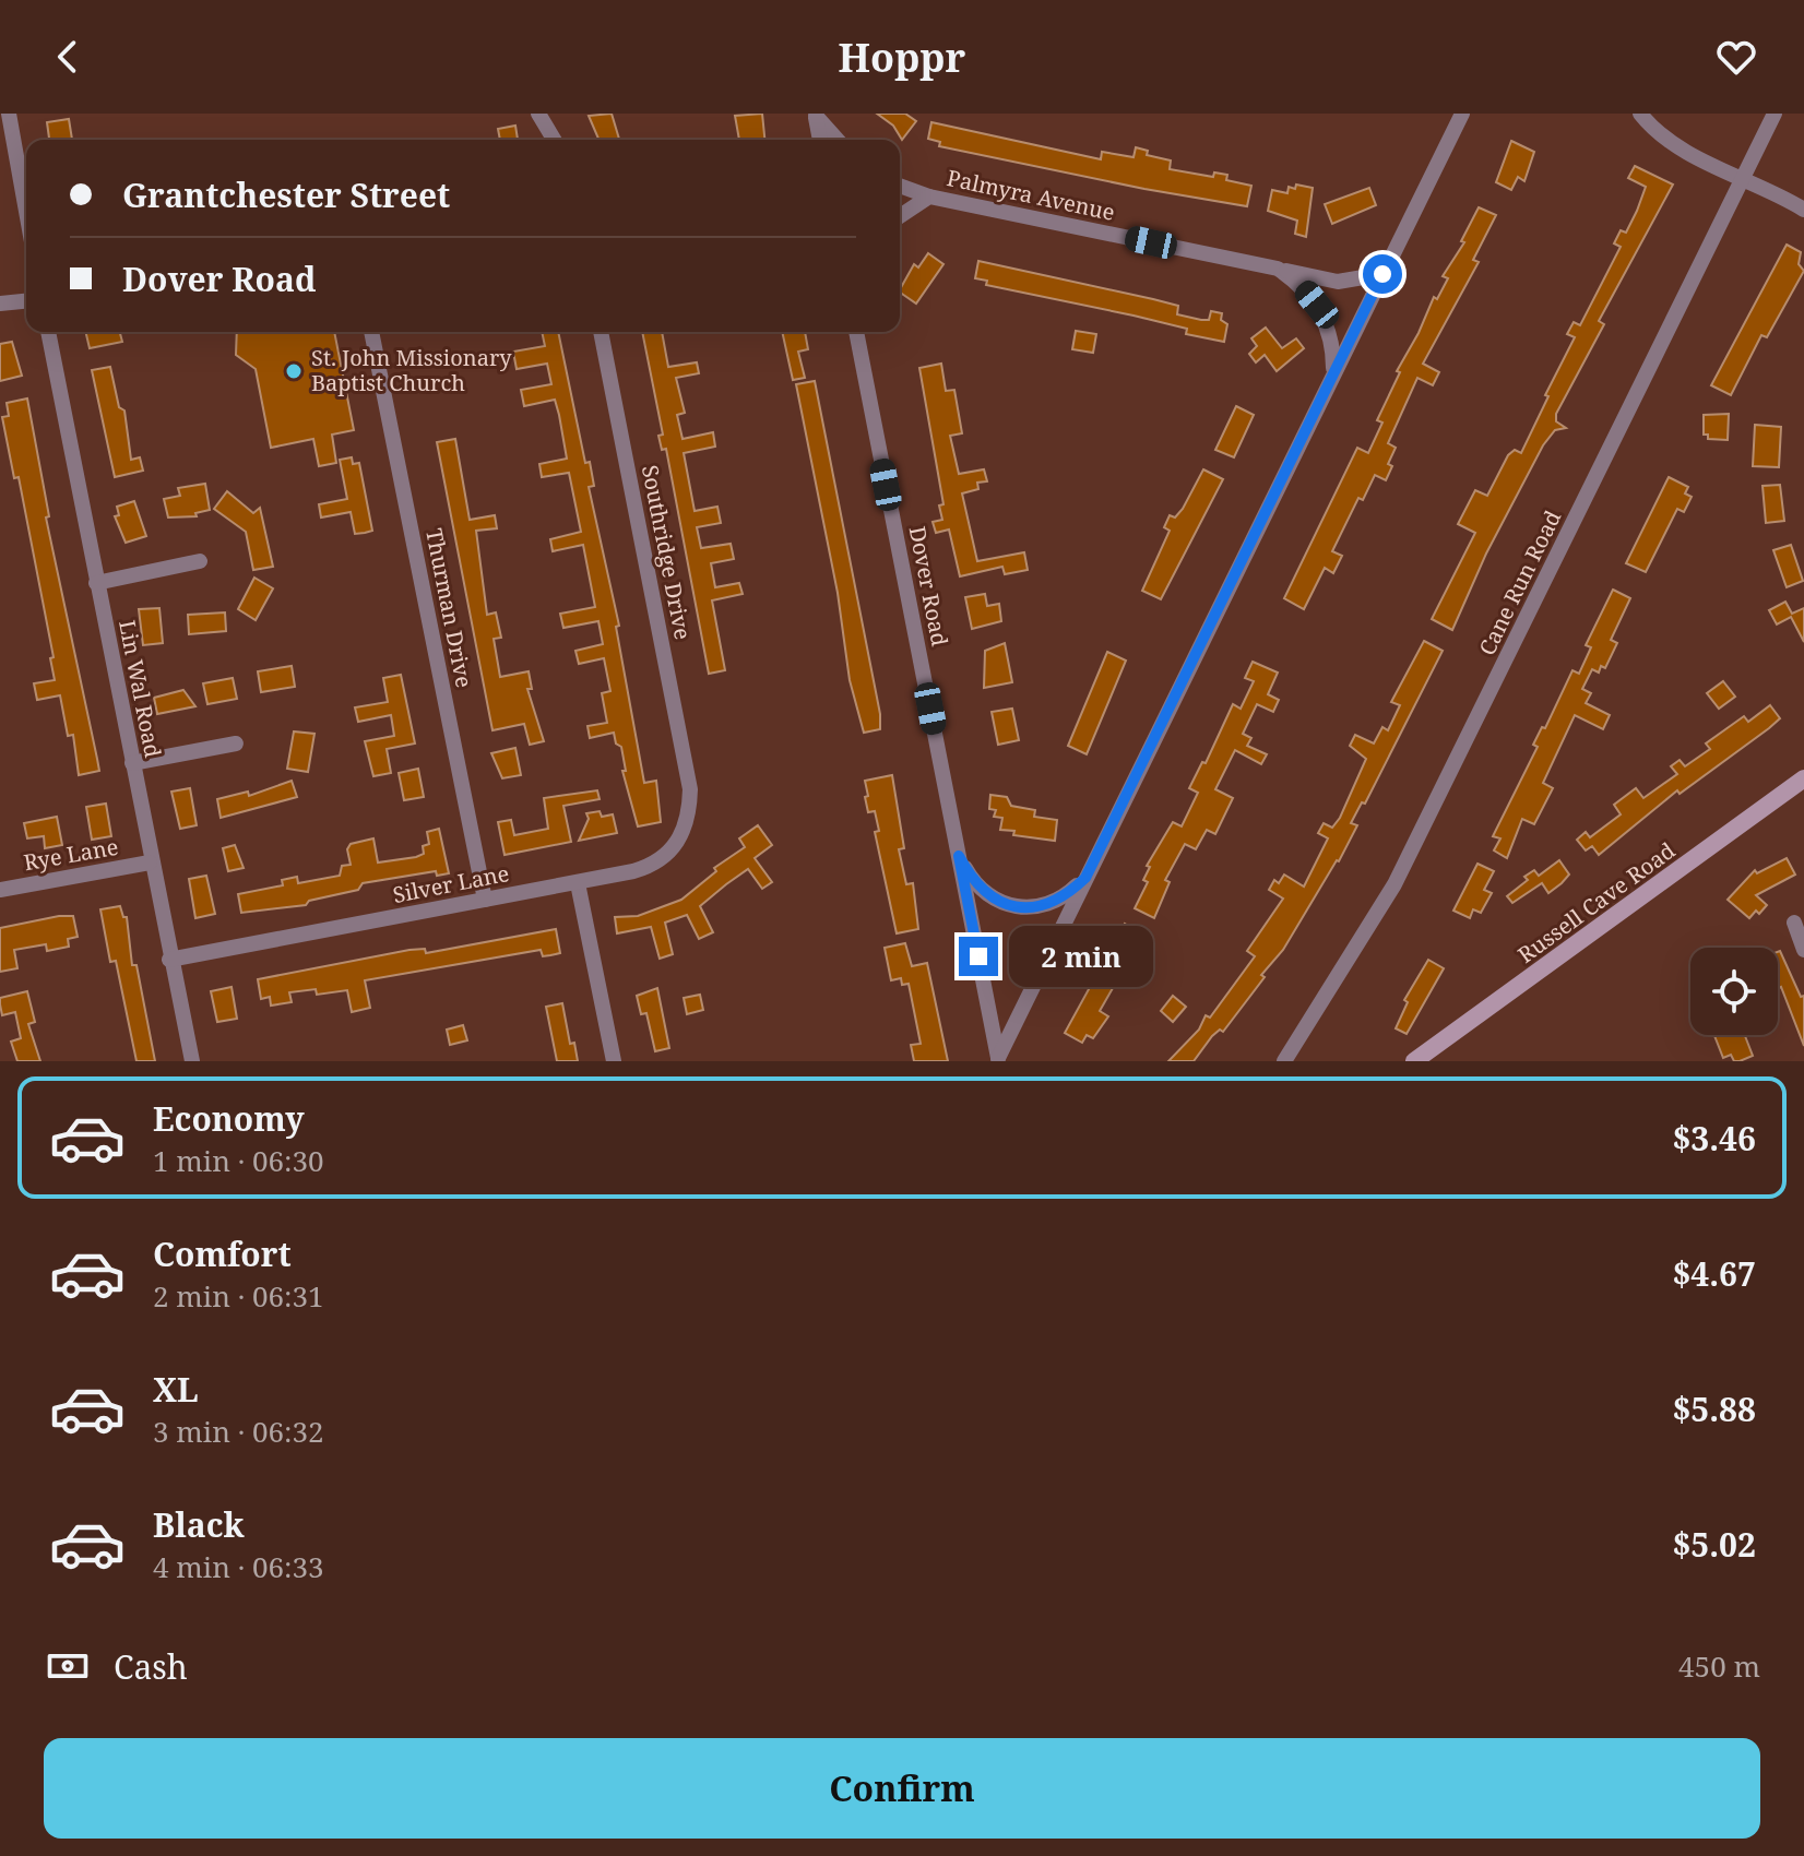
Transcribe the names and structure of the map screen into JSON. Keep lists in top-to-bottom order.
{
  "streets": {
    "main road": ["Russell Cave Road"],
    "street": [
      "Palmyra Avenue",
      "Southridge Drive",
      "Cane Run Road",
      "Dover Road",
      "Thurman Drive",
      "Lin Wal Road",
      "Rye Lane",
      "Silver Lane"
    ]
  },
  "crossings": [
    ["Southridge Drive", "Silver Lane"],
    ["Thurman Drive", "Silver Lane"],
    ["Lin Wal Road", "Rye Lane"],
    ["Lin Wal Road", "Silver Lane"]
  ],
  "places": ["St. John Missionary Baptist Church"],
  "page": {
    "header": "Hoppr",
    "banner": ["Grantchester Street", "Dover Road"],
    "bubble": "2 min",
    "list": [
      {
        "name": "Economy",
        "note": "1 min · 06:30",
        "value": "$3.46"
      },
      {
        "name": "Comfort",
        "note": "2 min · 06:31",
        "value": "$4.67"
      },
      {
        "name": "XL",
        "note": "3 min · 06:32",
        "value": "$5.88"
      },
      {
        "name": "Black",
        "note": "4 min · 06:33",
        "value": "$5.02"
      }
    ],
    "pay": ["Cash", "450 m"],
    "buttons": "Confirm"
  }
}
